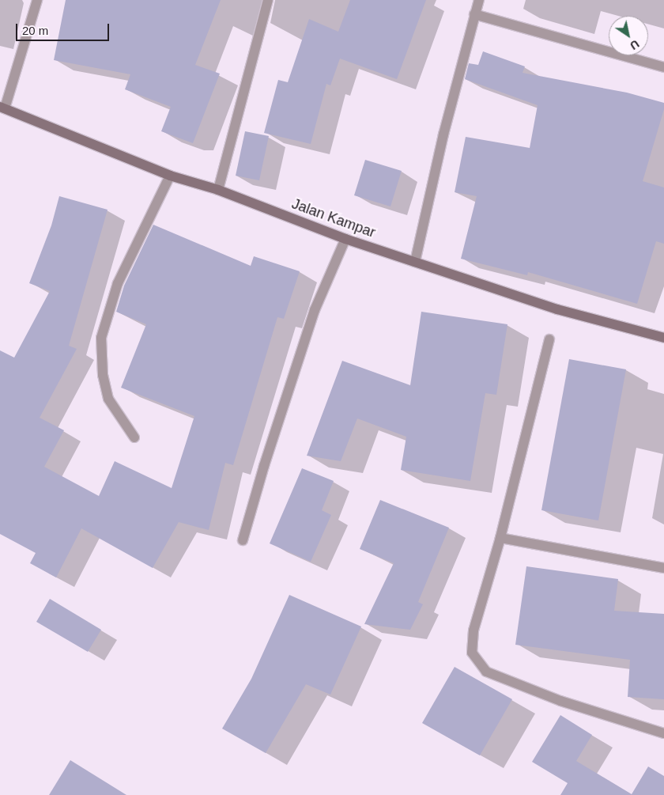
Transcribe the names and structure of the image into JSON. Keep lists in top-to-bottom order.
{
  "streets": {
    "street": ["Jalan Kampar"]
  },
  "scale_bar": "20 m",
  "north": "bottom right"
}
